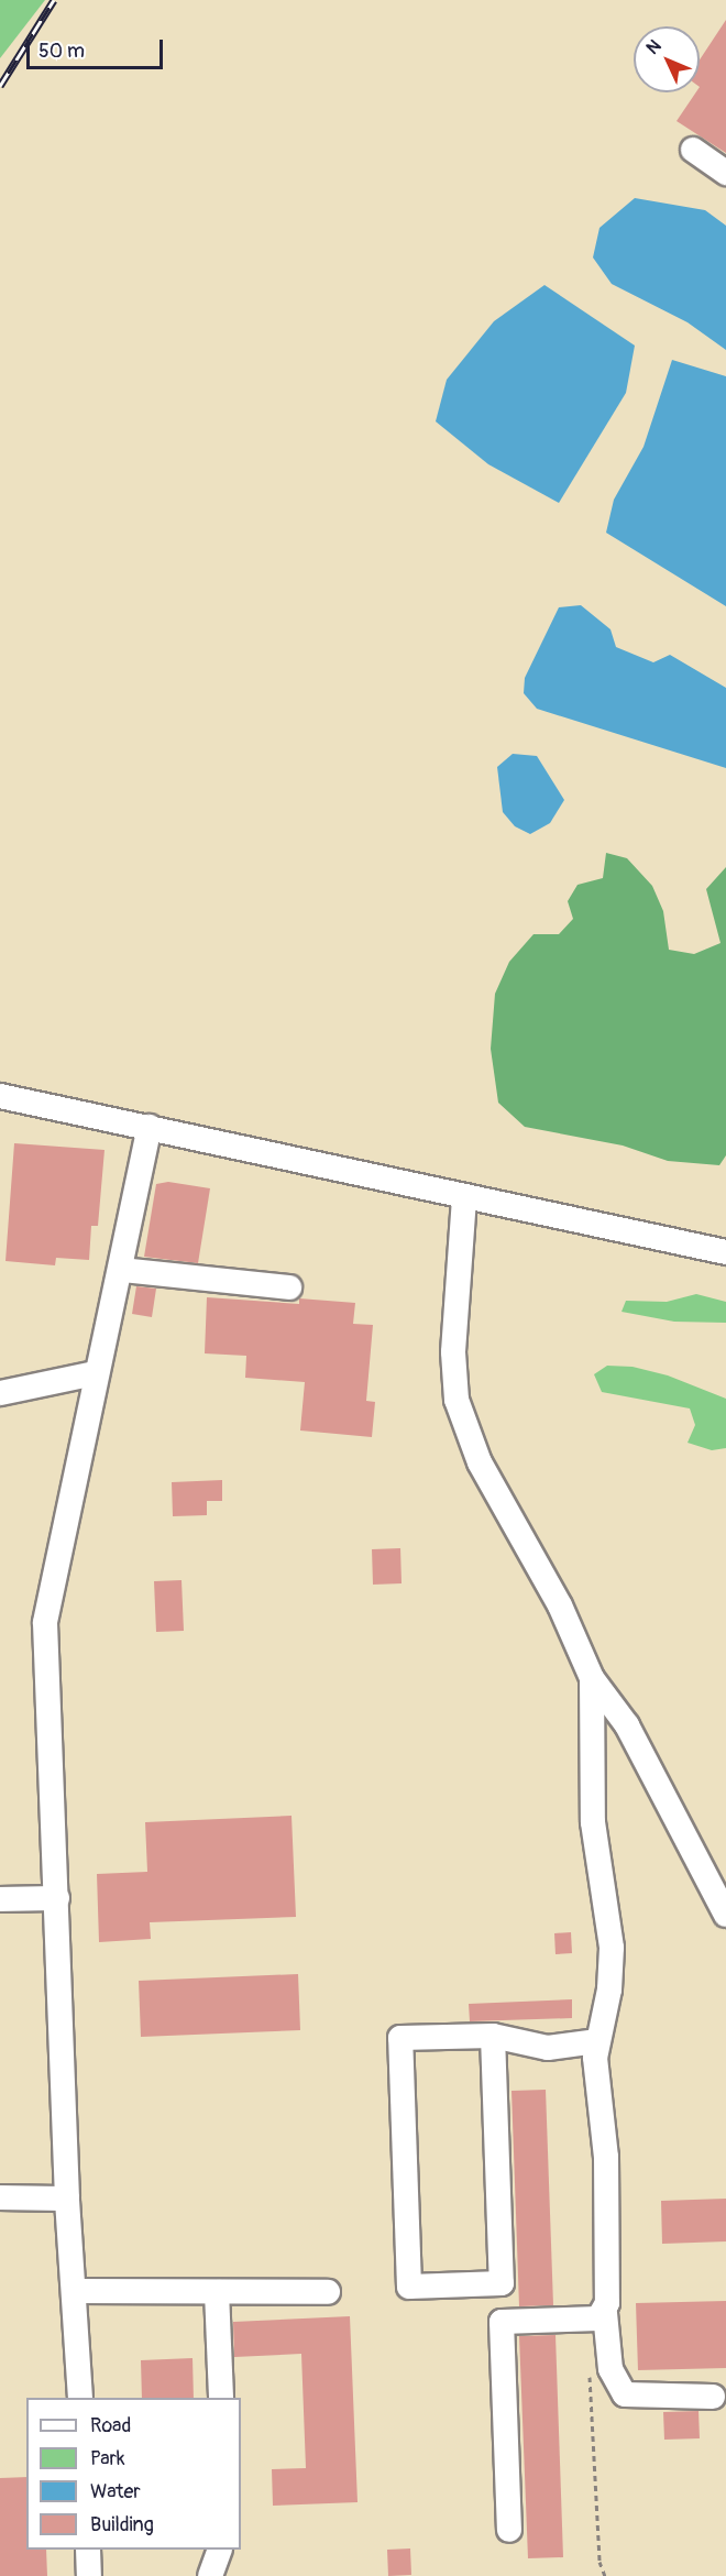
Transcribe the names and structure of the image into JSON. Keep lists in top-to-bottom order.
{
  "legend": [
    "Road",
    "Park",
    "Water",
    "Building"
  ],
  "scale_bar": "50 m",
  "north": "top left"
}
